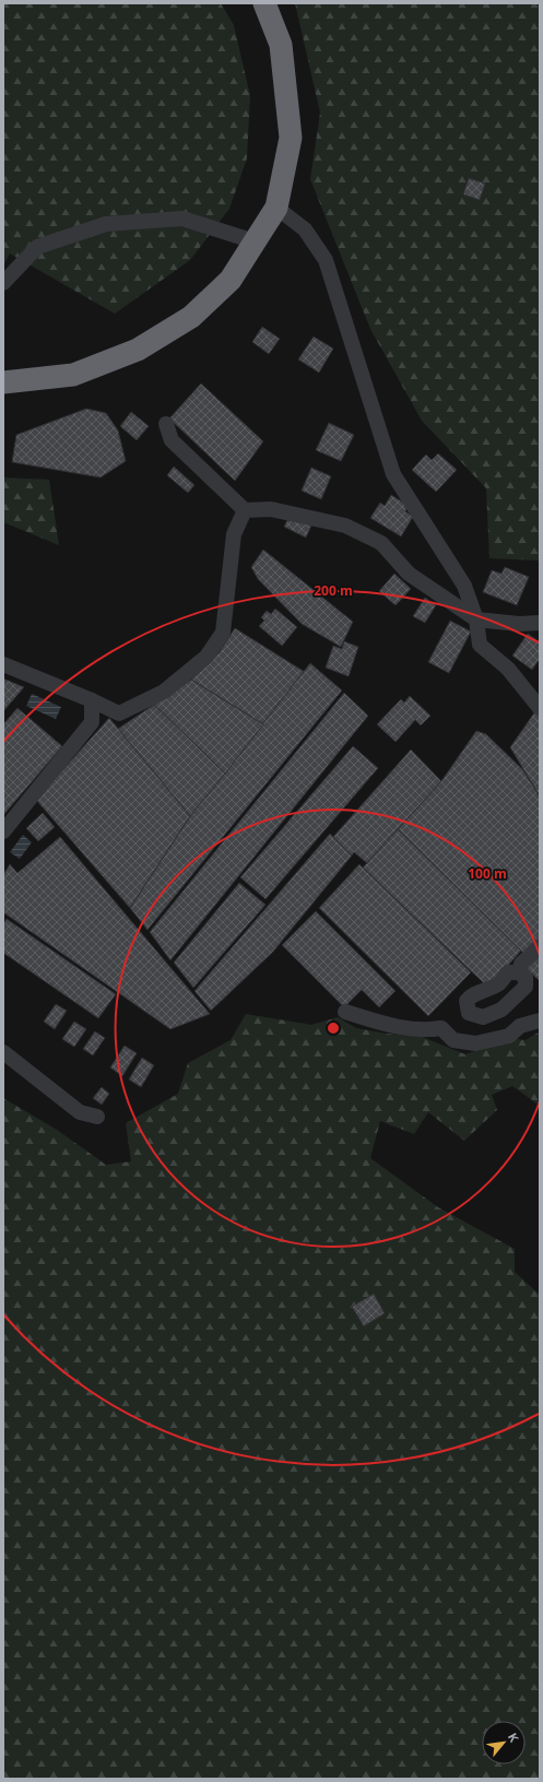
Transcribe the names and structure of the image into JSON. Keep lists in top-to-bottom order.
{
  "north": "top right",
  "rings": ["200 m", "100 m"]
}
